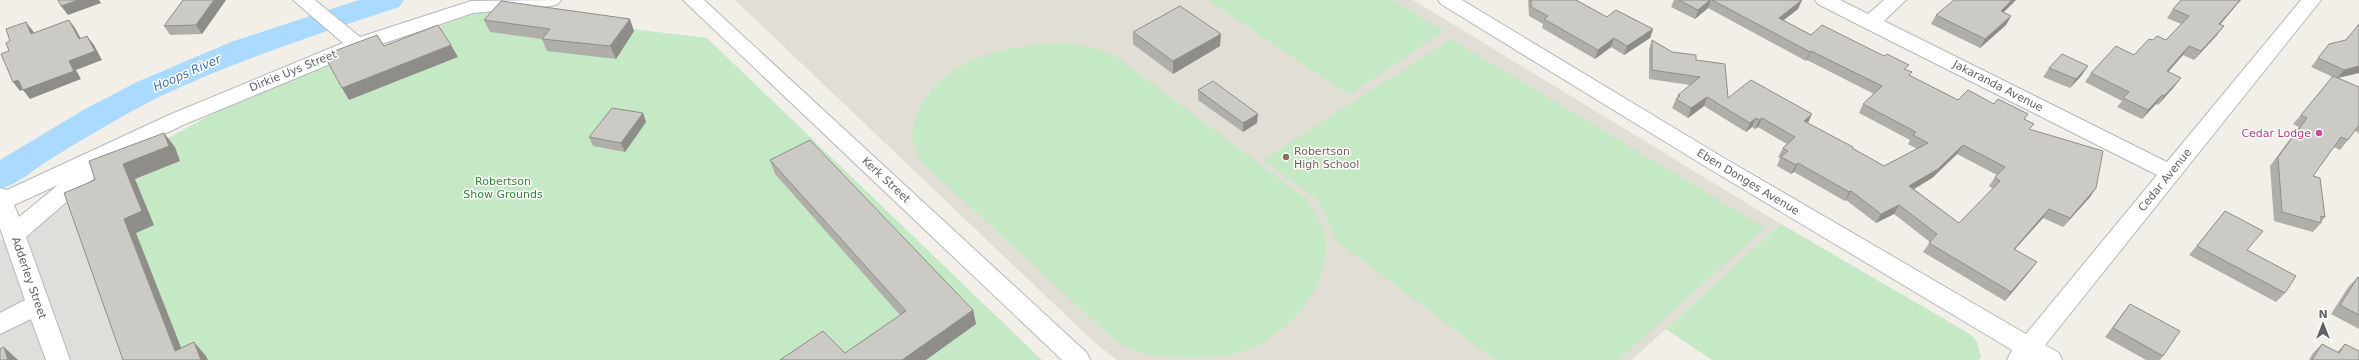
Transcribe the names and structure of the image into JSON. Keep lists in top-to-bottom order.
{
  "streets": {
    "street": [
      "Dirkie Uys Street",
      "Jakaranda Avenue",
      "Kerk Street",
      "Cedar Avenue",
      "Eben Donges Avenue",
      "Adderley Street"
    ]
  },
  "crossings": [
    ["Dirkie Uys Street", "Adderley Street"],
    ["Jakaranda Avenue", "Cedar Avenue"],
    ["Cedar Avenue", "Eben Donges Avenue"]
  ],
  "water": ["Hoops River"],
  "parks": ["Robertson Show Grounds"],
  "places": ["Cedar Lodge", "Robertson High School"],
  "north": "top"
}
